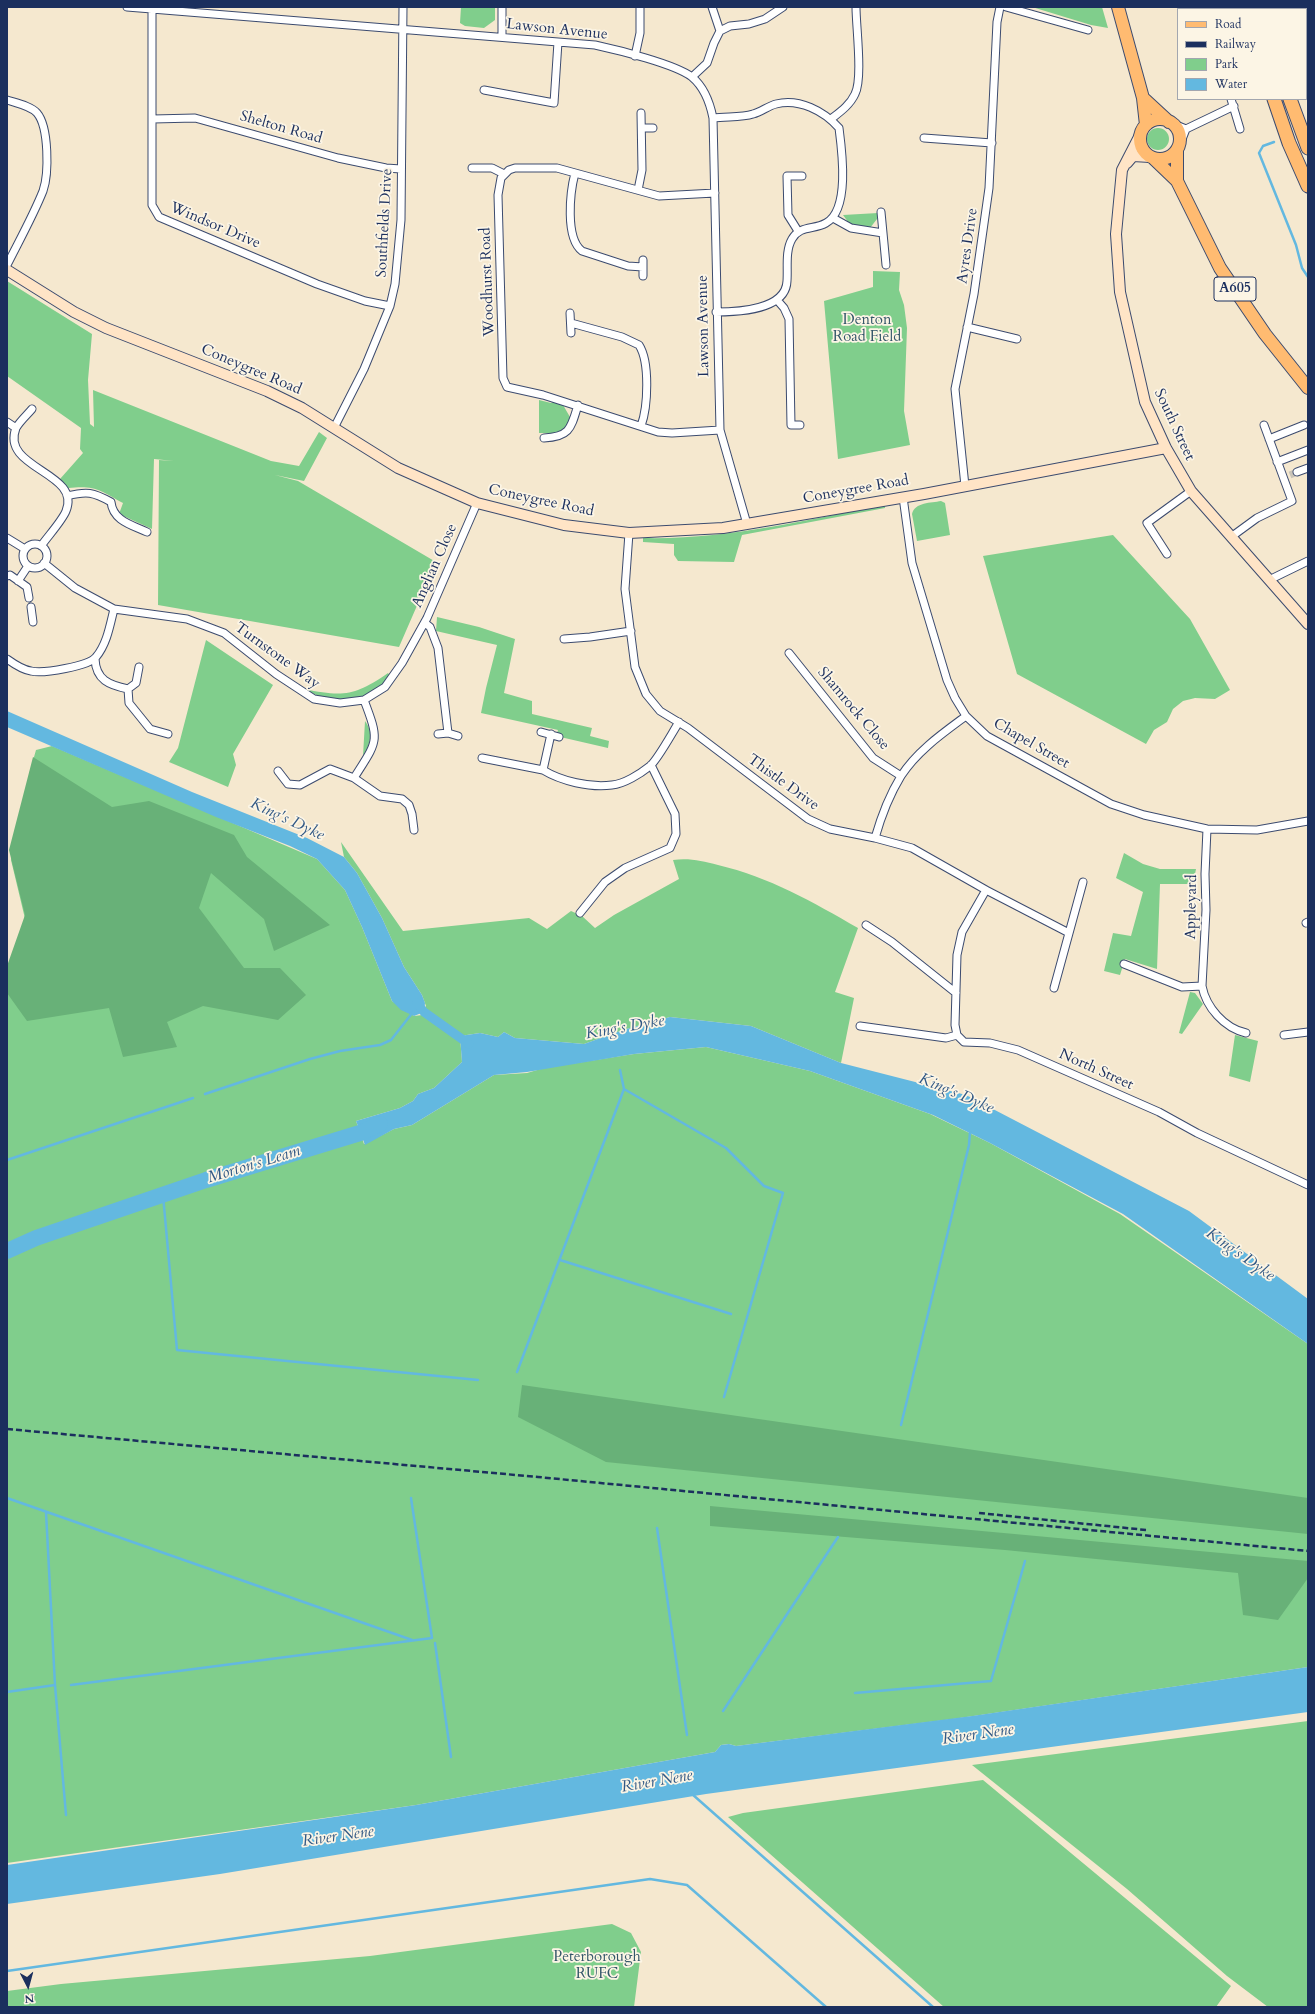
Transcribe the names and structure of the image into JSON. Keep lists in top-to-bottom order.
{
  "streets": {
    "main road": ["A605"],
    "street": [
      "Lawson Avenue",
      "Shelton Road",
      "Southfields Drive",
      "Windsor Drive",
      "Ayres Drive",
      "Woodhurst Road",
      "Coneygree Road",
      "South Street",
      "Anglian Close",
      "Turnstone Way",
      "Shamrock Close",
      "Chapel Street",
      "Thistle Drive",
      "Appleyard",
      "North Street"
    ]
  },
  "crossings": [
    ["Lawson Avenue", "Southfields Drive"],
    ["Lawson Avenue", "Windsor Drive"],
    ["Lawson Avenue", "Woodhurst Road"],
    ["Lawson Avenue", "Coneygree Road"],
    ["Shelton Road", "Southfields Drive"],
    ["Shelton Road", "Windsor Drive"],
    ["Southfields Drive", "Windsor Drive"],
    ["Southfields Drive", "Coneygree Road"],
    ["Ayres Drive", "Coneygree Road"],
    ["A605", "South Street"],
    ["Coneygree Road", "South Street"],
    ["Coneygree Road", "Anglian Close"],
    ["Coneygree Road", "Chapel Street"],
    ["Coneygree Road", "Thistle Drive"],
    ["Anglian Close", "Turnstone Way"],
    ["Chapel Street", "Appleyard"]
  ],
  "water": ["King's Dyke", "Morton's Leam", "River Nene"],
  "parks": ["Denton Road Field", "Peterborough RUFC"],
  "legend": [
    "Road",
    "Railway",
    "Park",
    "Water"
  ],
  "north": "bottom"
}
